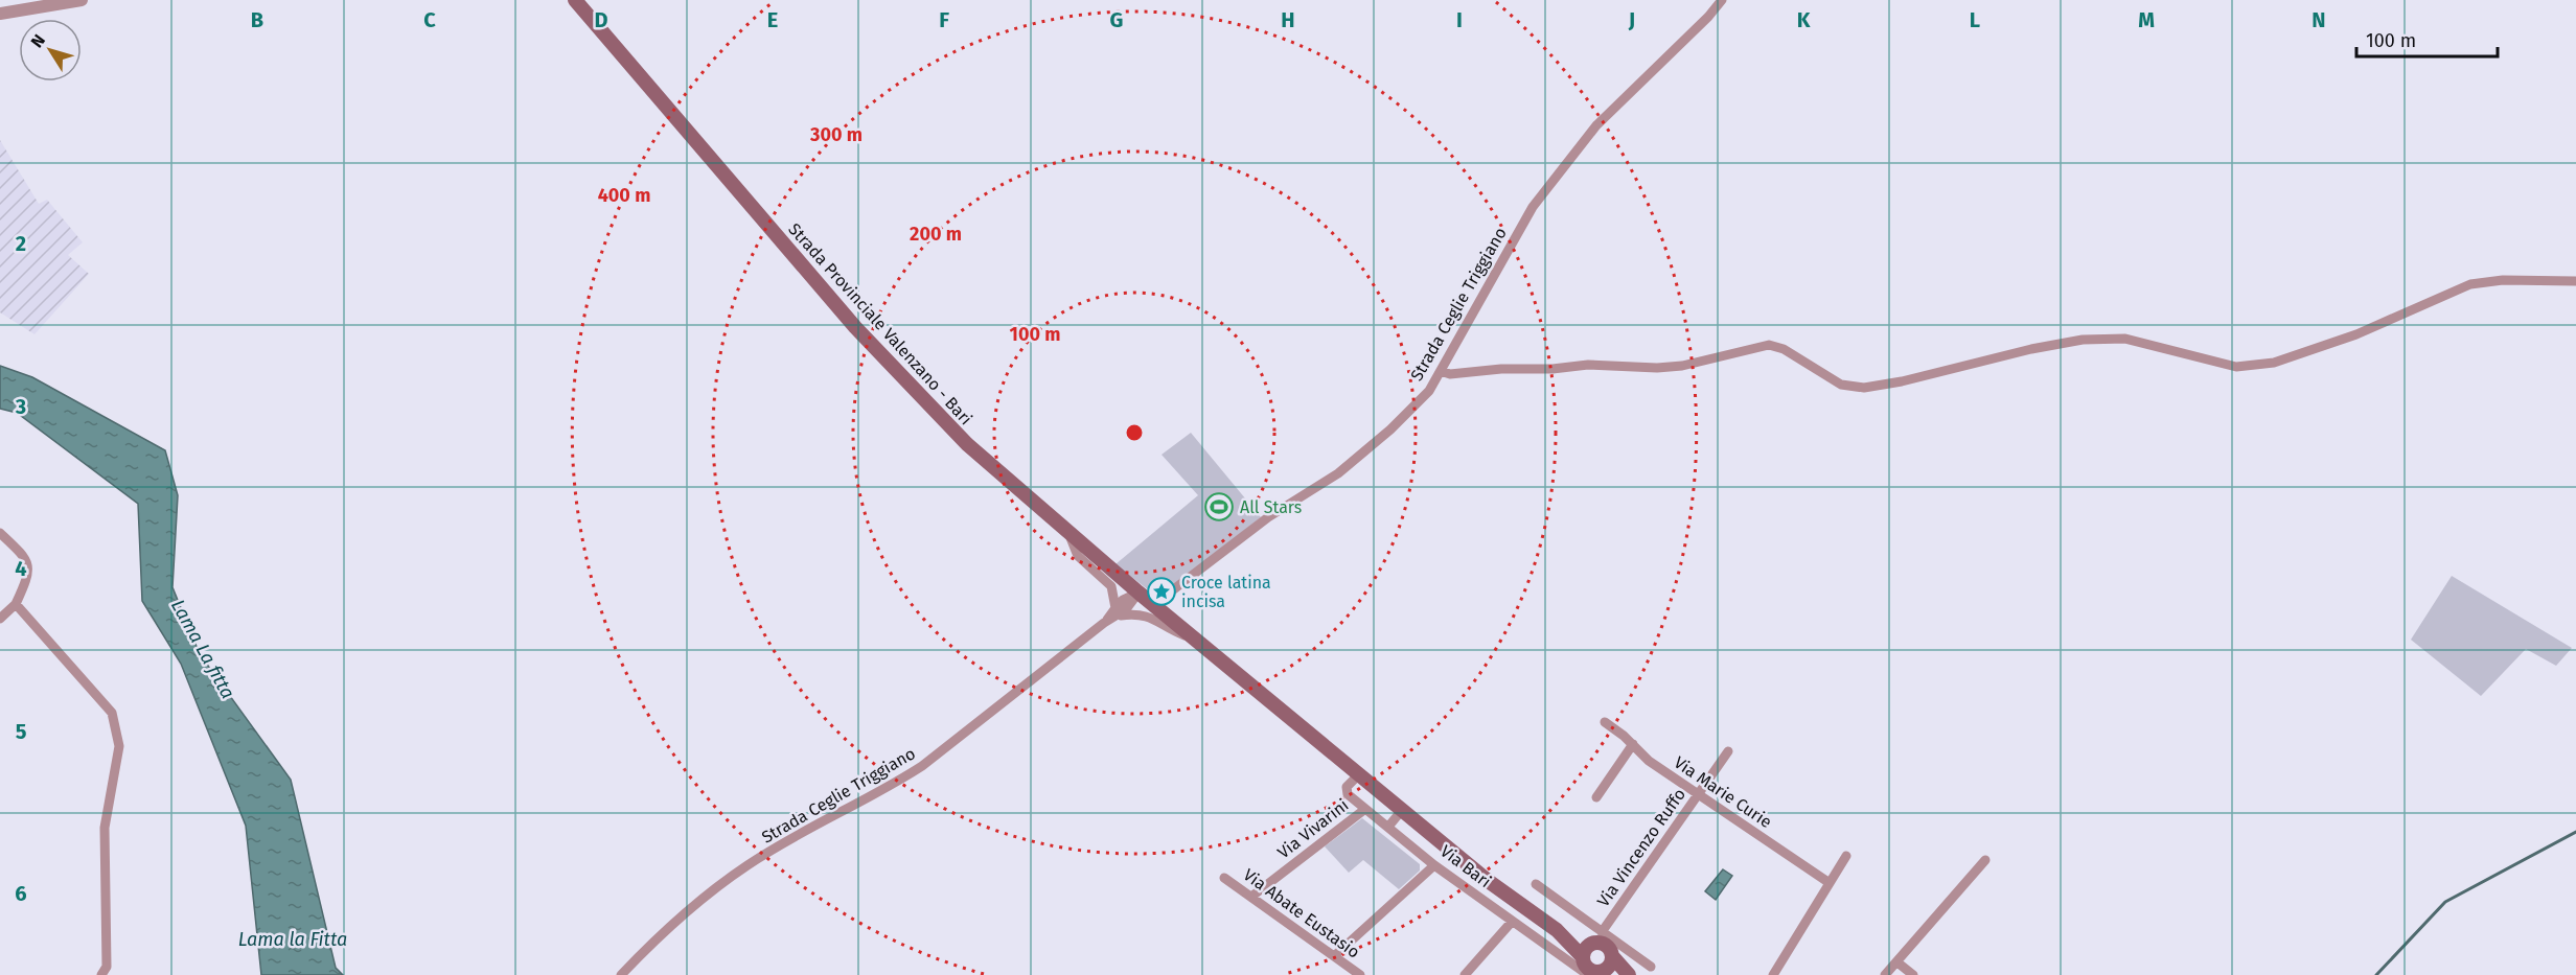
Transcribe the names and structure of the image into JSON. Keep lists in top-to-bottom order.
{
  "streets": {
    "main road": ["Strada Provinciale Valenzano - Bari", "Via Bari"],
    "street": [
      "Strada Ceglie Triggiano",
      "Via Marie Curie",
      "Via Vivarini",
      "Via Vincenzo Ruffo",
      "Via Abate Eustasio"
    ]
  },
  "crossings": [
    ["Strada Ceglie Triggiano", "Strada Provinciale Valenzano - Bari"],
    ["Strada Provinciale Valenzano - Bari", "Via Bari"],
    ["Via Marie Curie", "Via Vincenzo Ruffo"],
    ["Via Vivarini", "Via Bari"],
    ["Via Vivarini", "Via Abate Eustasio"],
    ["Via Vincenzo Ruffo", "Via Bari"]
  ],
  "water": ["Lama La fitta", "Lama la Fitta"],
  "places": {
    "sports": ["All Stars"],
    "place": ["Croce latina incisa"]
  },
  "scale_bar": "100 m",
  "north": "top left",
  "grid": {
    "columns": [
      "B",
      "C",
      "D",
      "E",
      "F",
      "G",
      "H",
      "I",
      "J",
      "K",
      "L",
      "M",
      "N"
    ],
    "rows": [
      "2",
      "3",
      "4",
      "5",
      "6"
    ]
  },
  "rings": [
    "300 m",
    "400 m",
    "200 m",
    "100 m"
  ]
}
